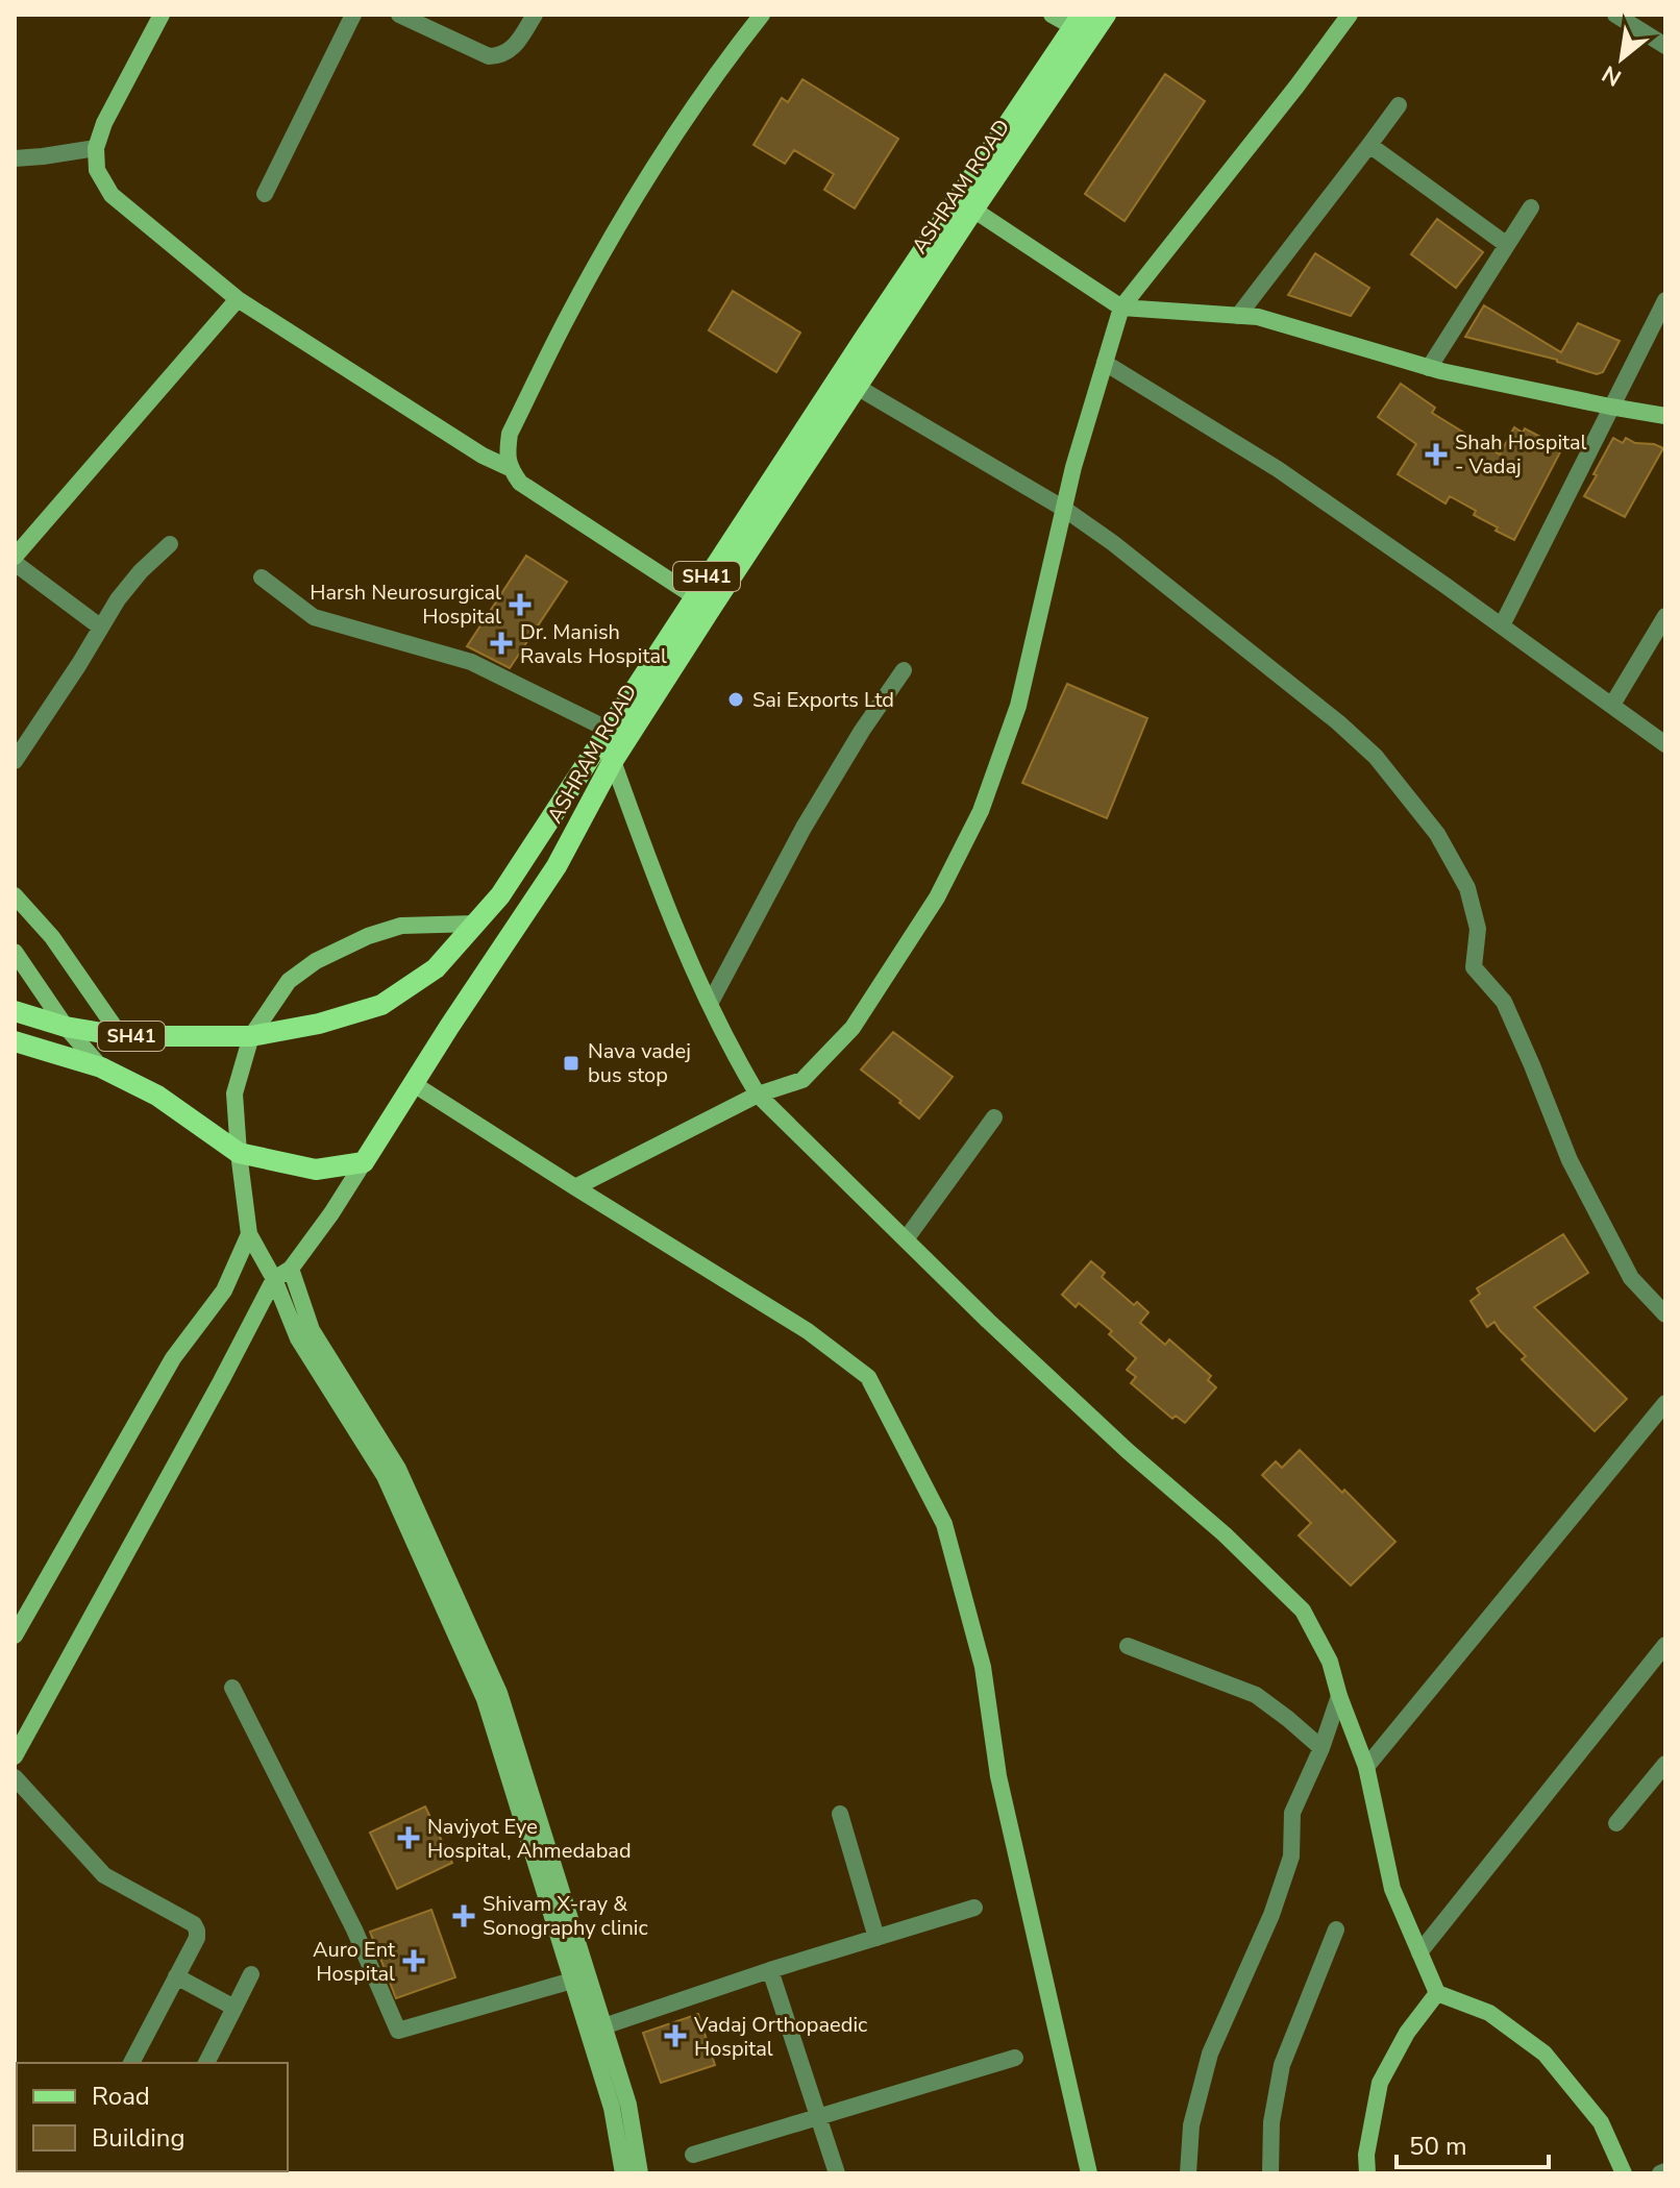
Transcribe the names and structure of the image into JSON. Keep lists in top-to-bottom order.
{
  "streets": {
    "main road": ["ASHRAM ROAD", "SH41"]
  },
  "places": {
    "health": [
      "Shah Hospital - Vadaj",
      "Harsh Neurosurgical Hospital",
      "Dr. Manish Ravals Hospital",
      "Navjyot Eye Hospital, Ahmedabad",
      "Shivam X-ray & Sonography clinic",
      "Auro Ent Hospital",
      "Vadaj Orthopaedic Hospital"
    ],
    "other": ["Sai Exports Ltd"],
    "transit": ["Nava vadej bus stop"]
  },
  "legend": ["Road", "Building"],
  "scale_bar": "50 m",
  "north": "bottom left"
}
